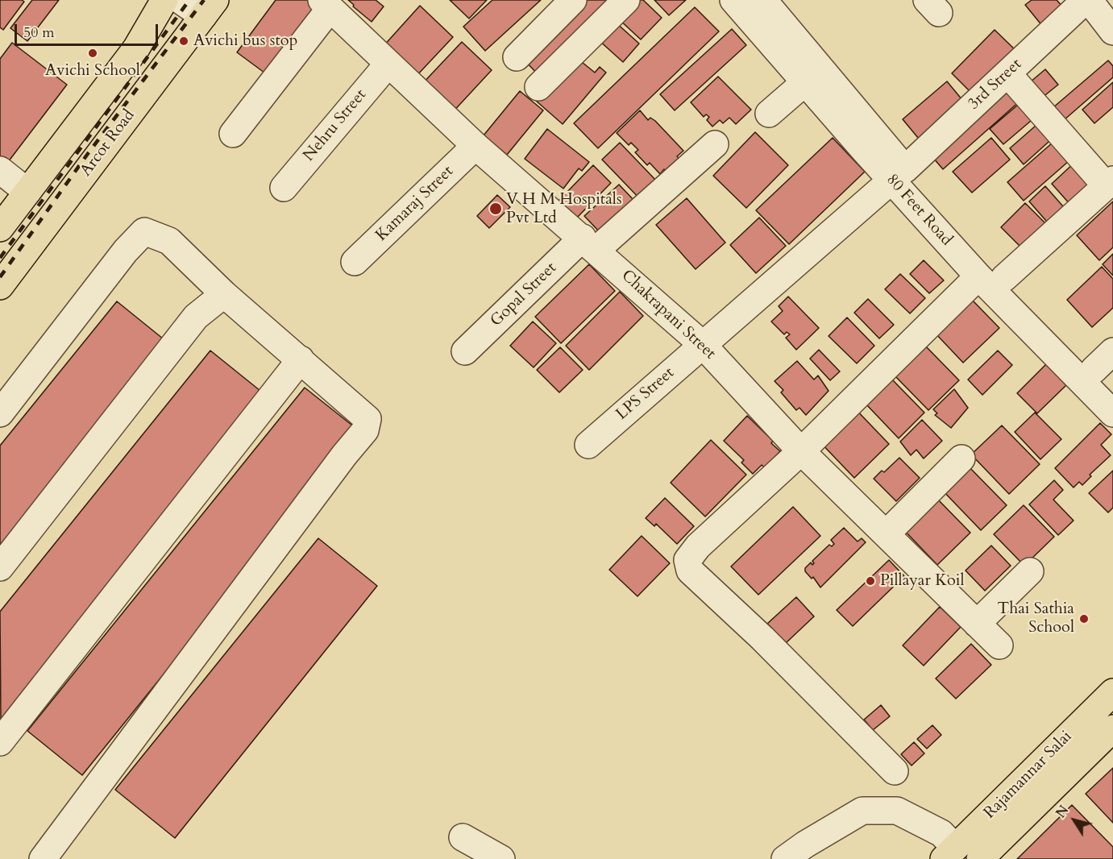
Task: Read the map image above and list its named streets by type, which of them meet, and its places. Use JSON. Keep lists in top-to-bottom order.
{
  "streets": {
    "main road": ["Arcot Road", "Rajamannar Salai"],
    "street": [
      "3rd Street",
      "Nehru Street",
      "Kamaraj Street",
      "80 Feet Road",
      "Gopal Street",
      "Chakrapani Street",
      "LPS Street"
    ]
  },
  "crossings": [
    ["3rd Street", "80 Feet Road"],
    ["3rd Street", "Chakrapani Street"],
    ["3rd Street", "LPS Street"],
    ["Nehru Street", "Chakrapani Street"],
    ["Kamaraj Street", "Chakrapani Street"],
    ["Gopal Street", "Chakrapani Street"],
    ["Chakrapani Street", "LPS Street"]
  ],
  "places": [
    "Avichi bus stop",
    "Avichi School",
    "V H M Hospitals Pvt Ltd",
    "Pillayar Koil",
    "Thai Sathia School"
  ],
  "scale_bar": "50 m",
  "north": "top left"
}
